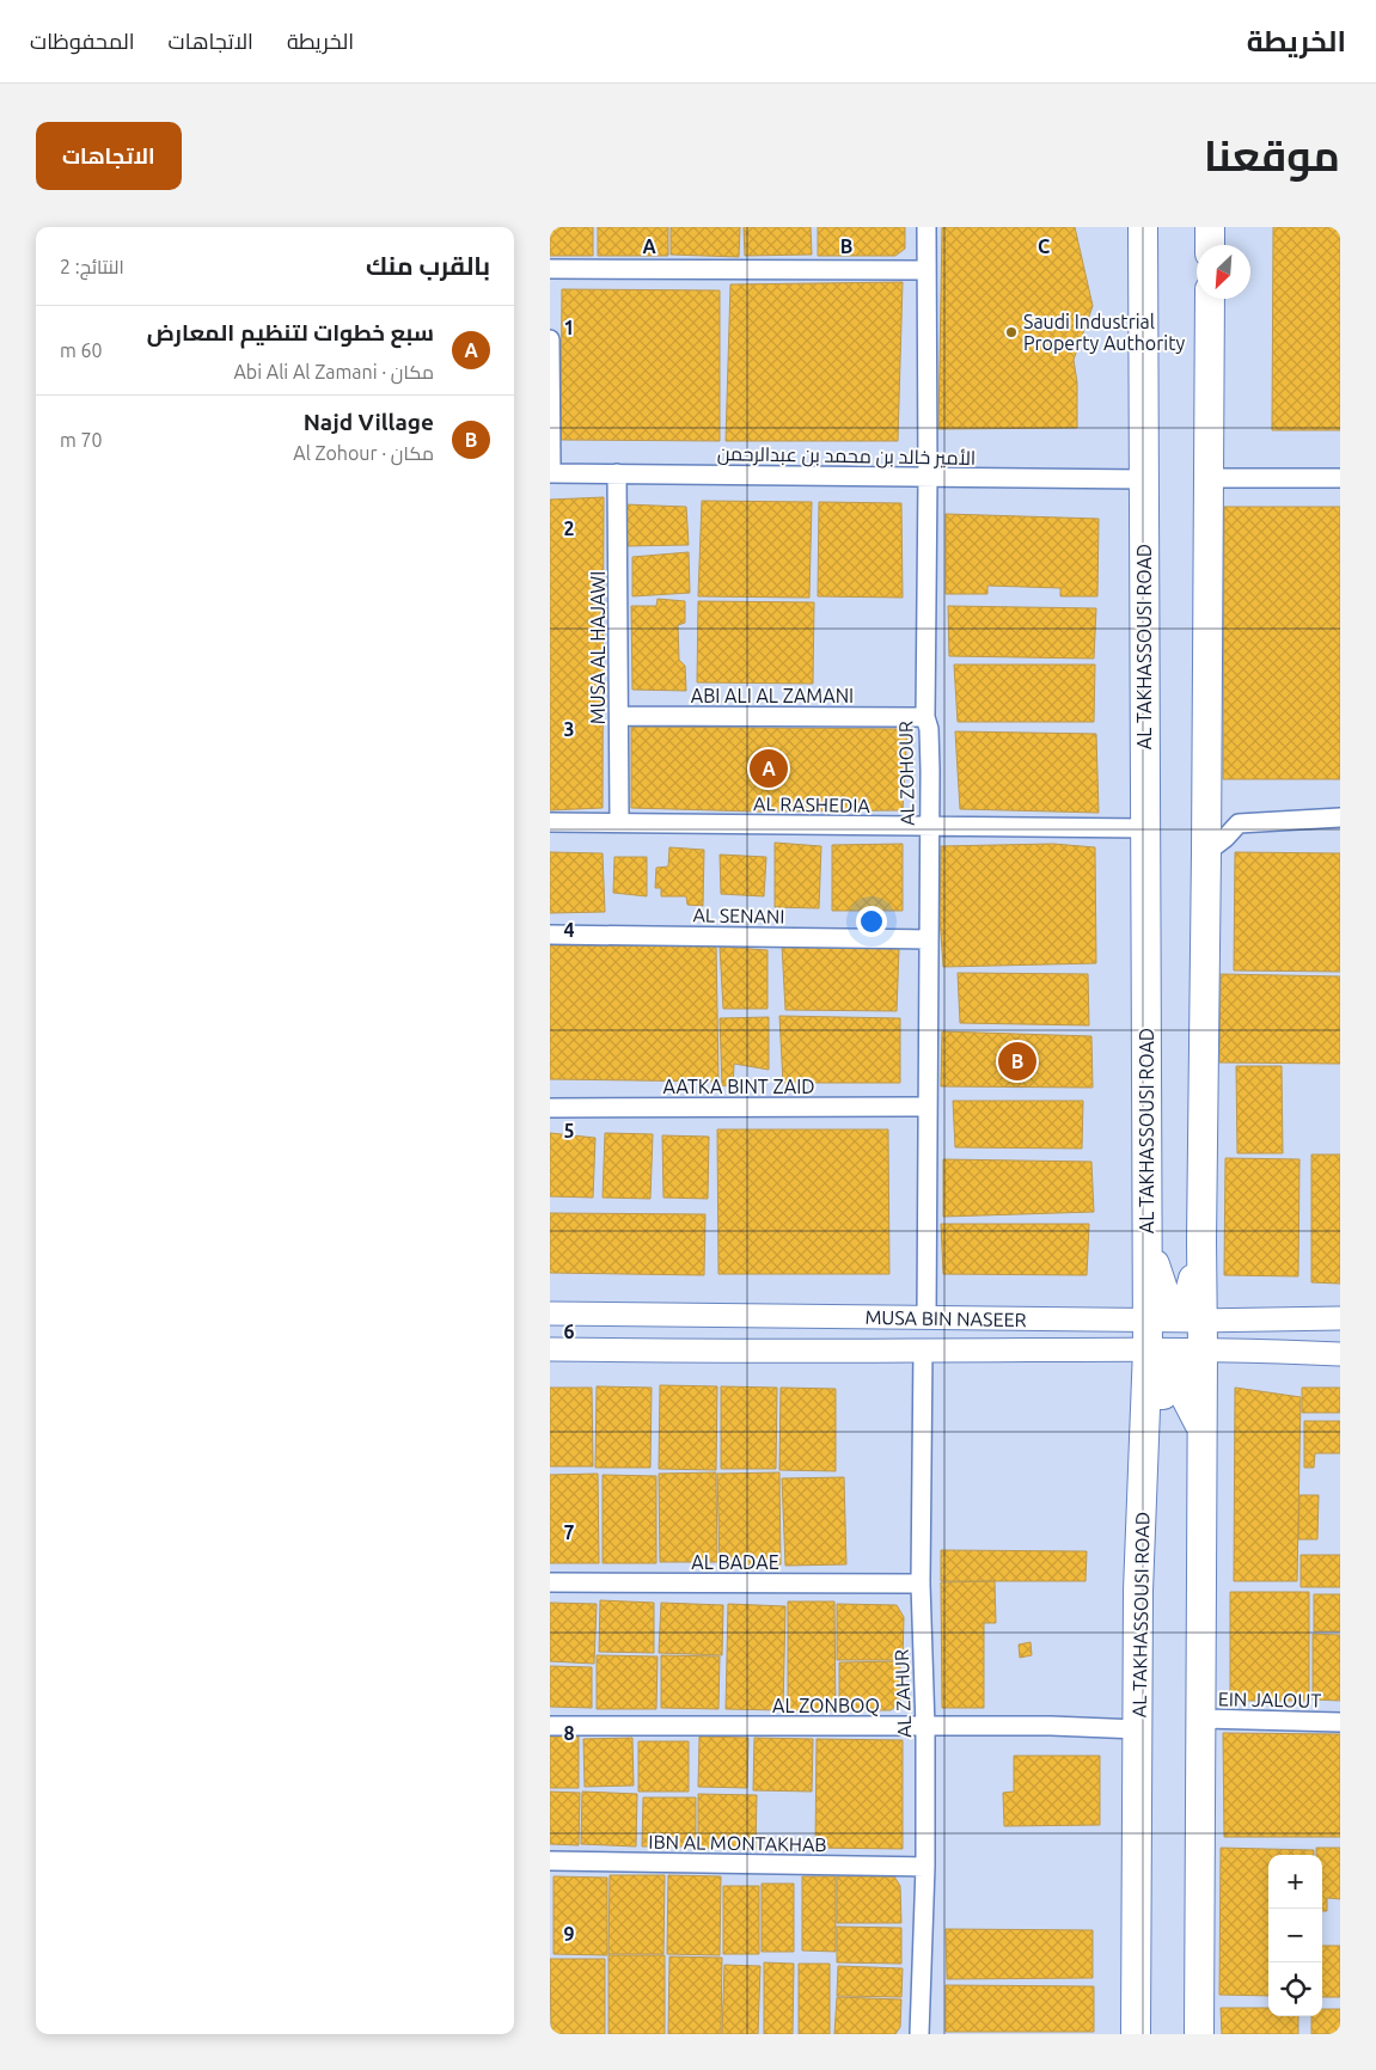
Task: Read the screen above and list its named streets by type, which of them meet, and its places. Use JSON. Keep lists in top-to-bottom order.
{
  "streets": {
    "main road": ["AL TAKHASSOUSI ROAD"],
    "street": [
      "الأمير خالد بن محمد بن عبدالرحمن",
      "MUSA AL HAJAWI",
      "ABI ALI AL ZAMANI",
      "AL ZOHOUR",
      "AL RASHEDIA",
      "AL SENANI",
      "AATKA BINT ZAID",
      "MUSA BIN NASEER",
      "AL BADAE",
      "AL ZAHUR",
      "EIN JALOUT",
      "AL ZONBOQ",
      "IBN AL MONTAKHAB"
    ]
  },
  "crossings": [
    ["الأمير خالد بن محمد بن عبدالرحمن", "AL TAKHASSOUSI ROAD"],
    ["الأمير خالد بن محمد بن عبدالرحمن", "MUSA AL HAJAWI"],
    ["الأمير خالد بن محمد بن عبدالرحمن", "AL ZOHOUR"],
    ["AL TAKHASSOUSI ROAD", "AL RASHEDIA"],
    ["AL TAKHASSOUSI ROAD", "MUSA BIN NASEER"],
    ["AL TAKHASSOUSI ROAD", "AL ZONBOQ"],
    ["MUSA AL HAJAWI", "ABI ALI AL ZAMANI"],
    ["MUSA AL HAJAWI", "AL RASHEDIA"],
    ["ABI ALI AL ZAMANI", "AL ZOHOUR"],
    ["AL ZOHOUR", "AL RASHEDIA"],
    ["AL ZOHOUR", "AL SENANI"],
    ["AL ZOHOUR", "AATKA BINT ZAID"],
    ["AL ZOHOUR", "MUSA BIN NASEER"],
    ["AL BADAE", "AL ZAHUR"],
    ["AL ZAHUR", "AL ZONBOQ"],
    ["AL ZAHUR", "IBN AL MONTAKHAB"]
  ],
  "places": ["Saudi Industrial Property Authority"],
  "north": "bottom left",
  "page": {
    "header": "الخريطة",
    "nav": ["الخريطة", "الاتجاهات", "المحفوظات"],
    "title": "موقعنا",
    "buttons": "الاتجاهات",
    "heading": ["بالقرب منك", "النتائج: 2"],
    "list": [
      {
        "mark": "A",
        "name": "سبع خطوات لتنظيم المعارض",
        "note": "مكان · Abi Ali Al Zamani",
        "value": "60 m"
      },
      {
        "mark": "B",
        "name": "Najd Village",
        "note": "مكان · Al Zohour",
        "value": "70 m"
      }
    ],
    "pins": ["A", "B"],
    "map_buttons": ["+", "−"]
  },
  "grid": {
    "columns": ["A", "B", "C"],
    "rows": [
      "1",
      "2",
      "3",
      "4",
      "5",
      "6",
      "7",
      "8",
      "9"
    ]
  }
}
